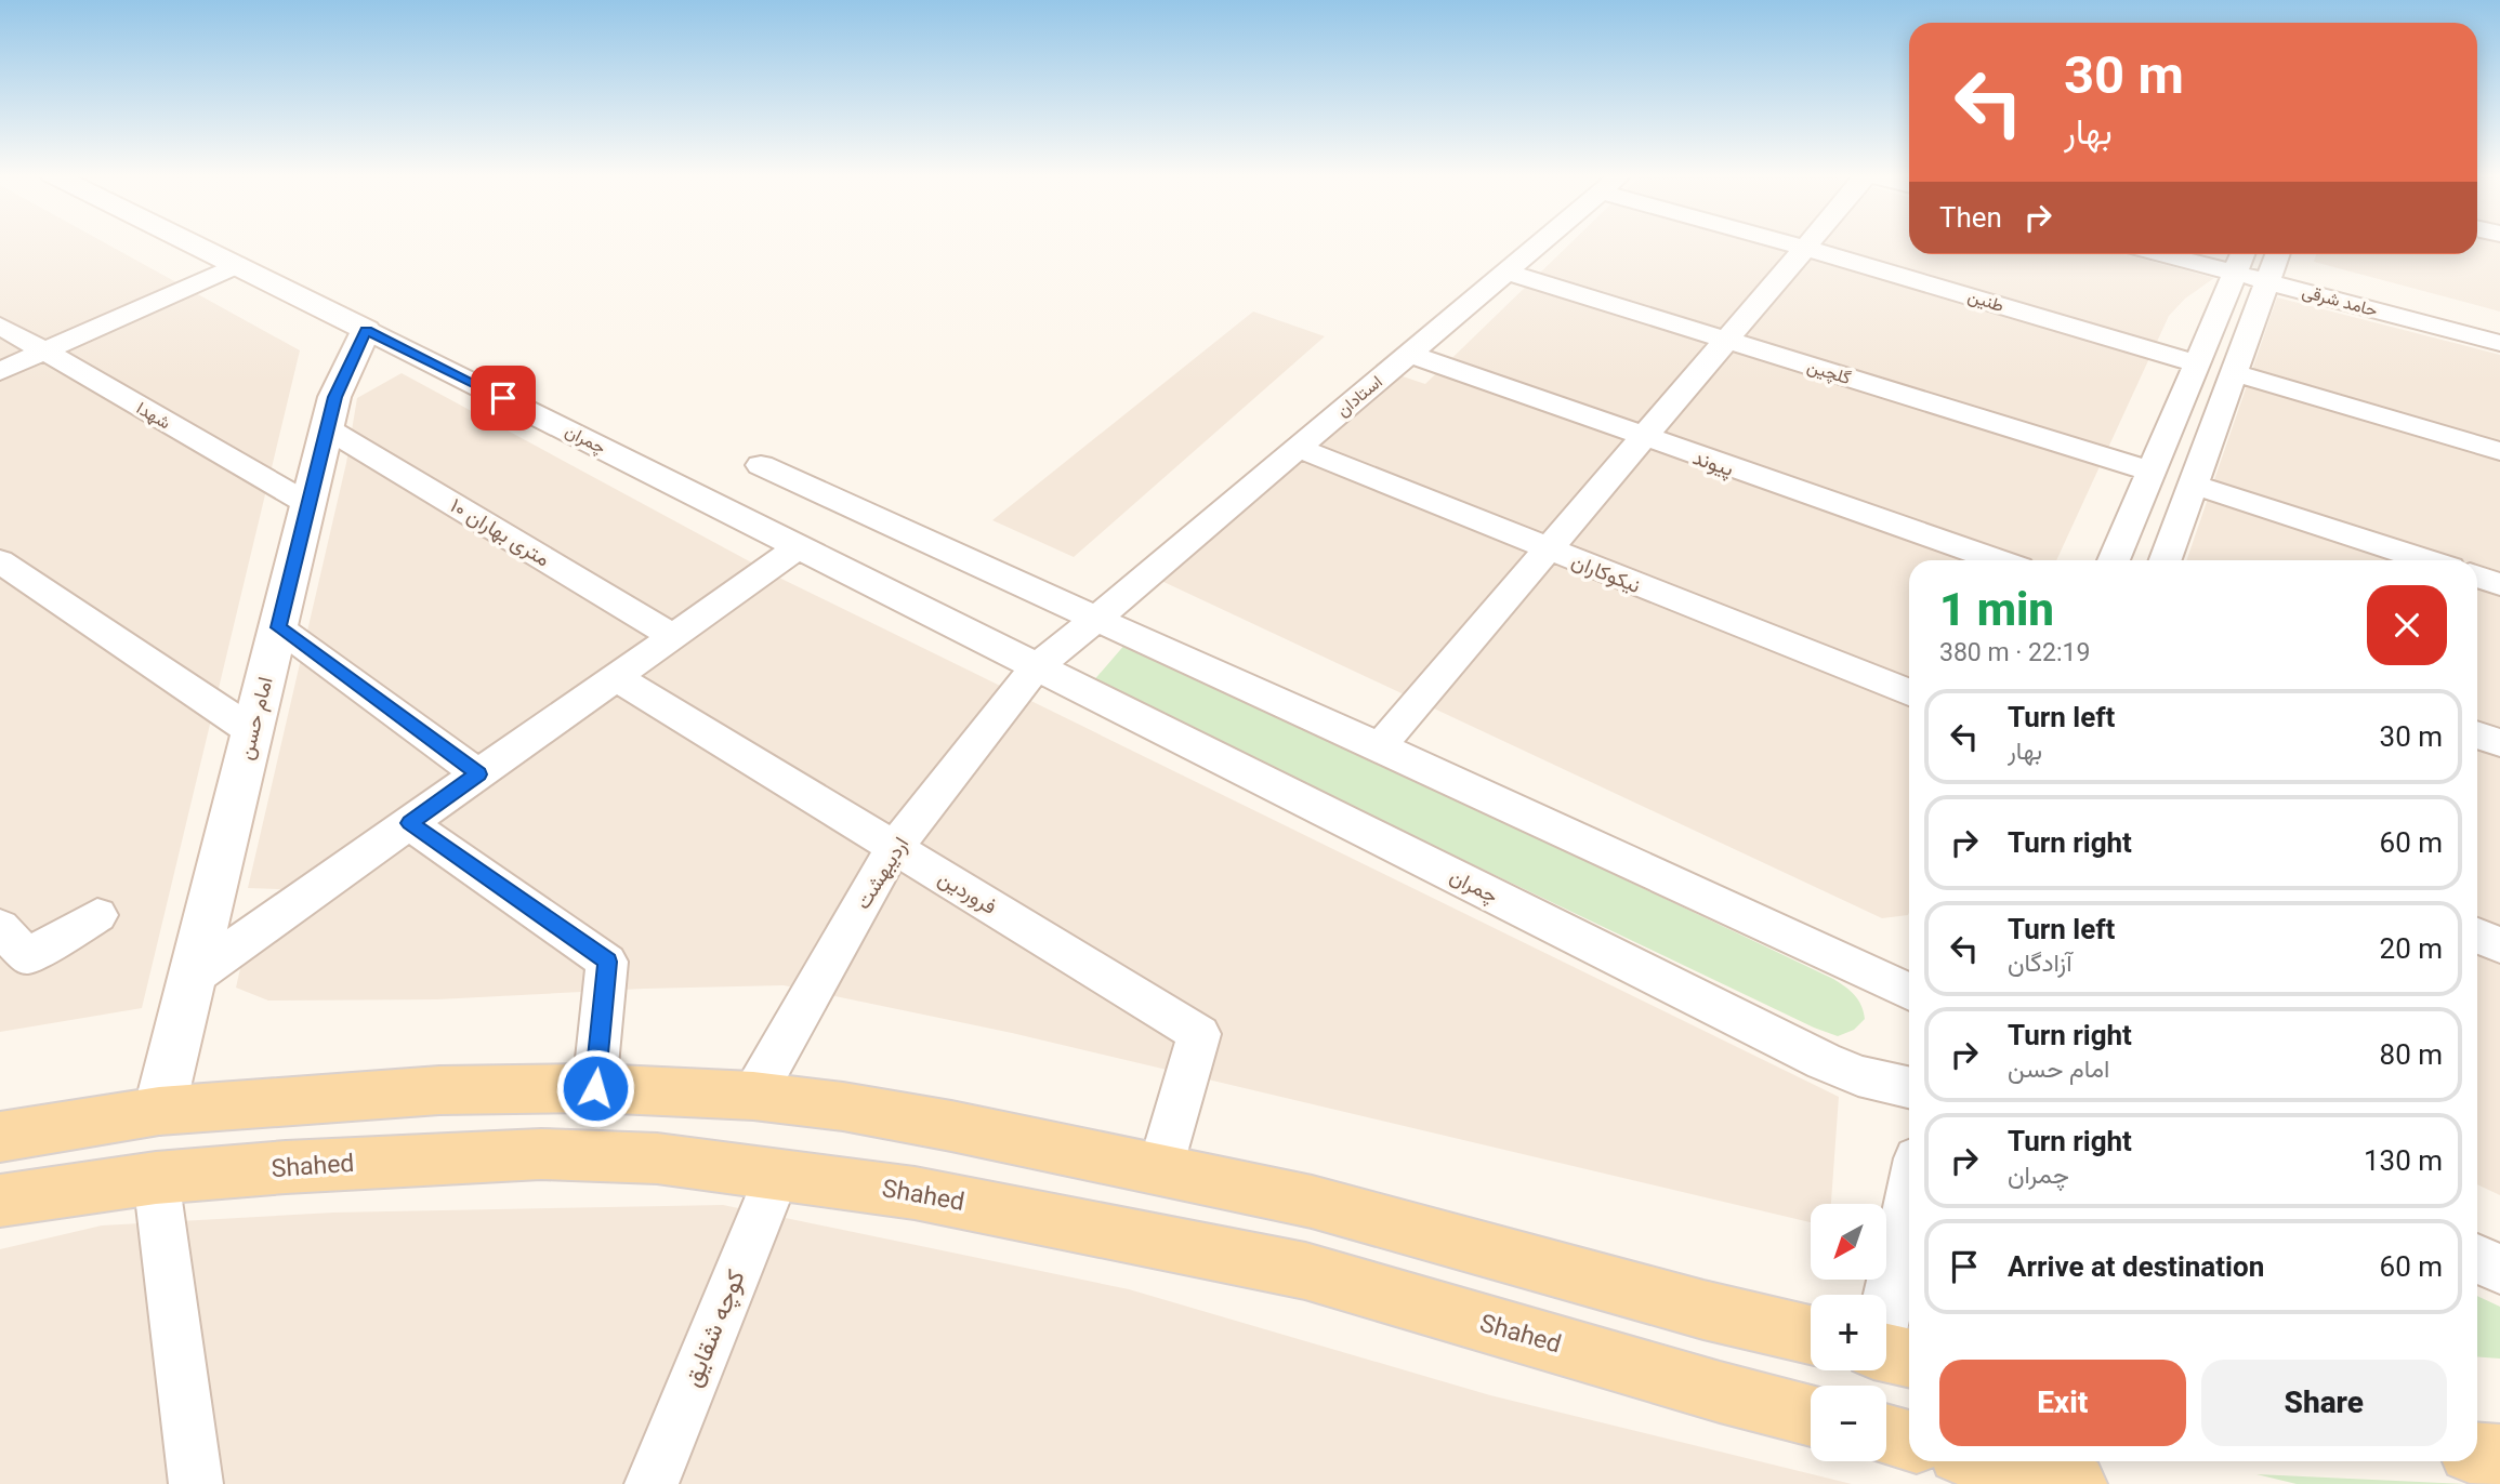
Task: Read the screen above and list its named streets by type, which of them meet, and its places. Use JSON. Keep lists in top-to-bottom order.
{
  "streets": {
    "main road": ["Shahed"],
    "street": [
      "طنین",
      "حامد شرقی",
      "گلچین",
      "استادان",
      "شهدا",
      "چمران",
      "پیوند",
      "۱۰ متری بهاران",
      "نیکوکاران",
      "امام حسن",
      "اردیبهشت",
      "فروردین",
      "کوچه شقایق"
    ]
  },
  "crossings": [
    ["گلچین", "استادان"],
    ["استادان", "پیوند"],
    ["استادان", "نیکوکاران"],
    ["شهدا", "امام حسن"],
    ["چمران", "امام حسن"],
    ["چمران", "اردیبهشت"],
    ["۱۰ متری بهاران", "امام حسن"],
    ["اردیبهشت", "فروردین"],
    ["Shahed", "کوچه شقایق"]
  ],
  "north": "bottom left",
  "page": {
    "turn": ["30 m", "بهار"],
    "then": "Then",
    "heading": ["1 min", "380 m · 22:19"],
    "list": [
      {
        "name": "Turn left",
        "note": "بهار",
        "value": "30 m"
      },
      {
        "name": "Turn right",
        "value": "60 m"
      },
      {
        "name": "Turn left",
        "note": "آزادگان",
        "value": "20 m"
      },
      {
        "name": "Turn right",
        "note": "امام حسن",
        "value": "80 m"
      },
      {
        "name": "Turn right",
        "note": "چمران",
        "value": "130 m"
      },
      {
        "name": "Arrive at destination",
        "value": "60 m"
      }
    ],
    "map_buttons": ["+", "−"],
    "buttons": ["Exit", "Share"]
  }
}
